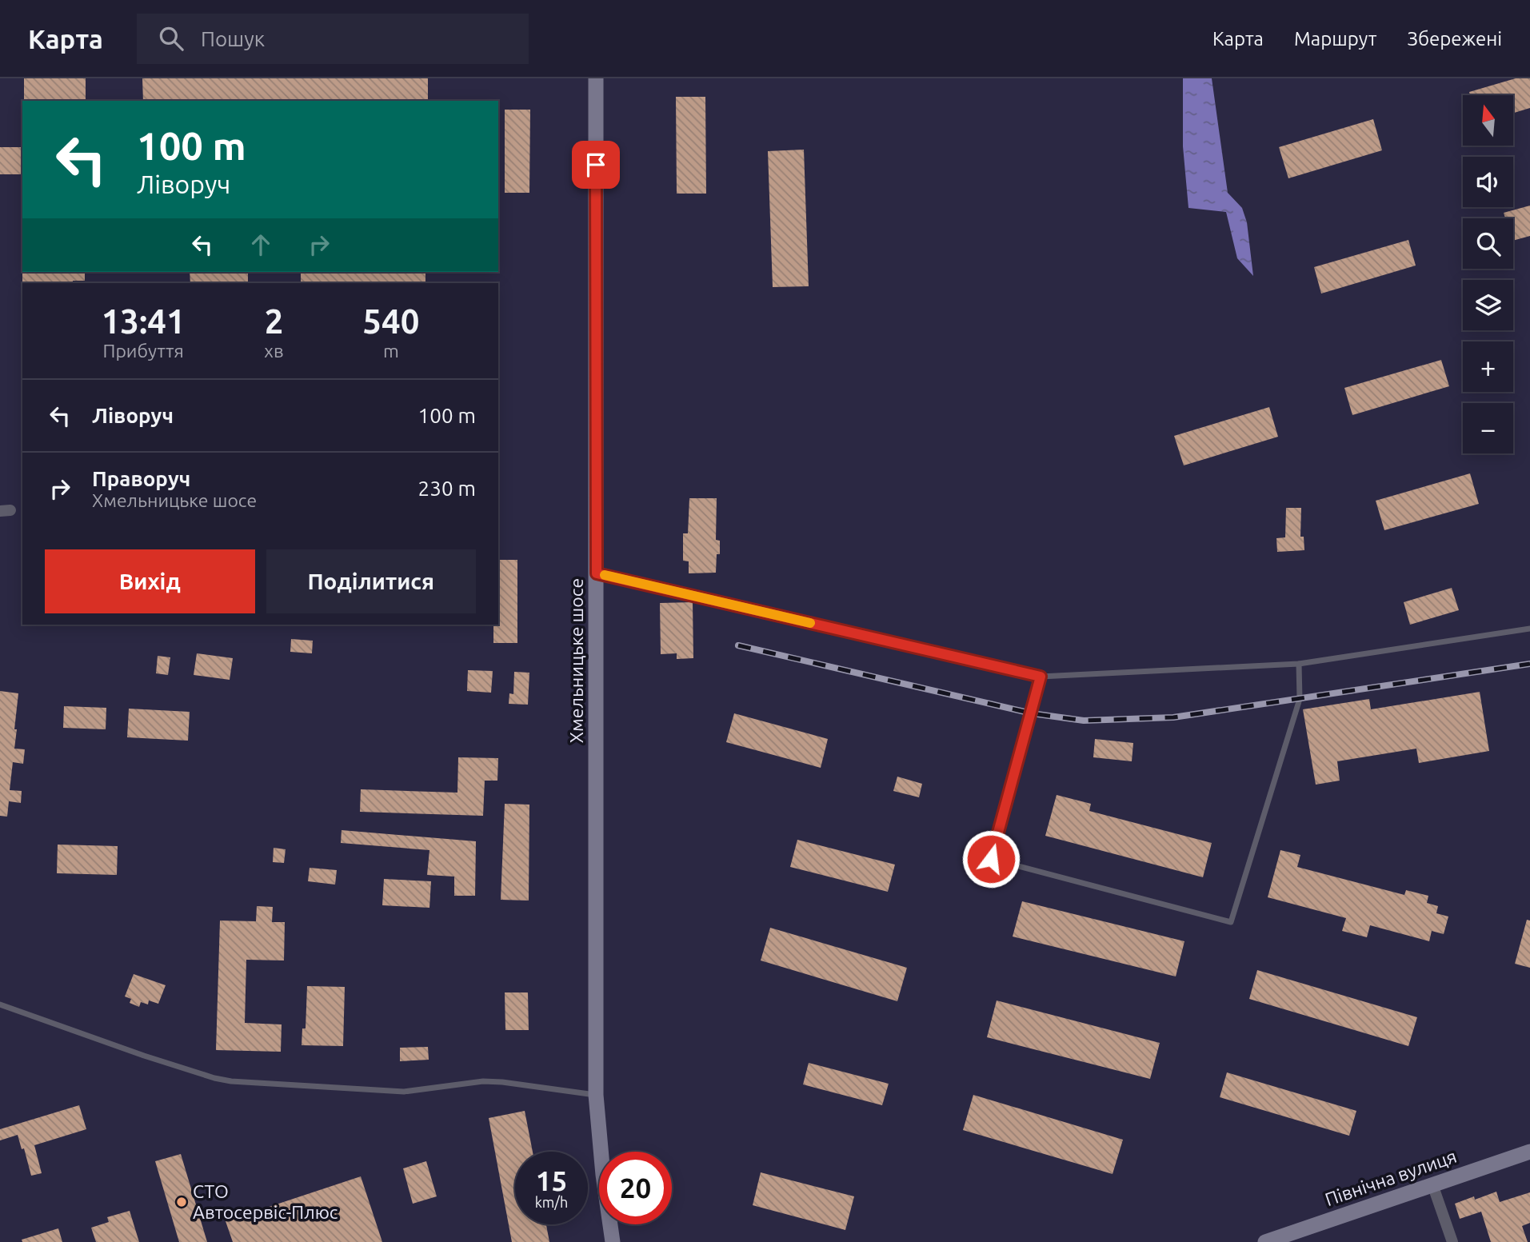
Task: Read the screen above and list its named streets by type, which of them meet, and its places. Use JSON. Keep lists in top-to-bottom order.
{
  "streets": {
    "street": ["Хмельницьке шосе", "Північна вулиця"]
  },
  "places": ["СТО Автосервіс-Плюс"],
  "north": "top",
  "page": {
    "header": "Карта",
    "search": "Пошук",
    "nav": ["Карта", "Маршрут", "Збережені"],
    "map_buttons": ["+", "−"],
    "turn": ["100 m", "Ліворуч"],
    "eta": [
      "13:41",
      "Прибуття",
      "2",
      "хв",
      "540",
      "m"
    ],
    "list": [
      {
        "name": "Ліворуч",
        "value": "100 m"
      },
      {
        "name": "Праворуч",
        "note": "Хмельницьке шосе",
        "value": "230 m"
      }
    ],
    "buttons": ["Вихід", "Поділитися"],
    "speed": "15 km/h",
    "limit": "20"
  }
}
